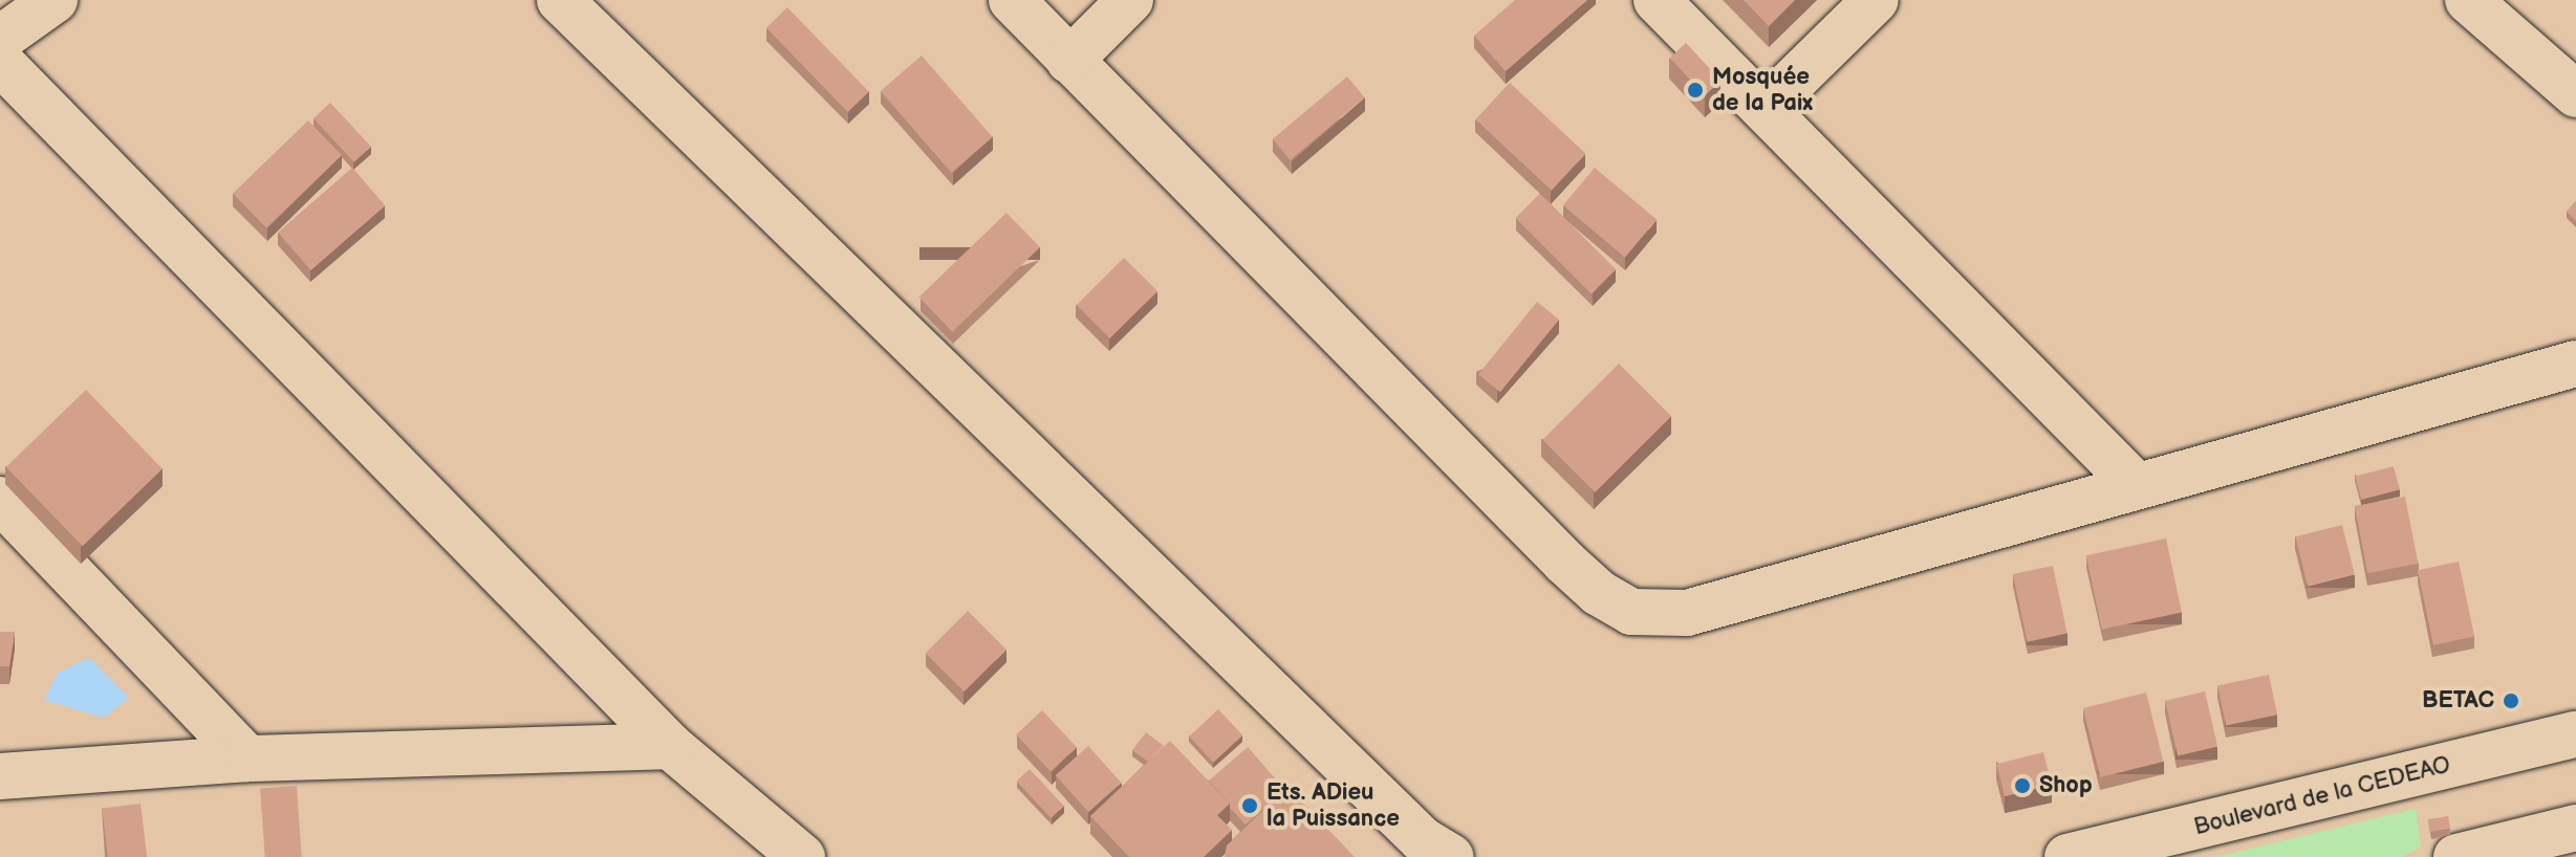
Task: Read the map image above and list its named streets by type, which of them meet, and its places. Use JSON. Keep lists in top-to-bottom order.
{
  "streets": {
    "street": ["Boulevard de la CEDEAO"]
  },
  "places": [
    "Mosquée de la Paix",
    "BETAC",
    "Shop",
    "Ets. ADieu la Puissance"
  ]
}
